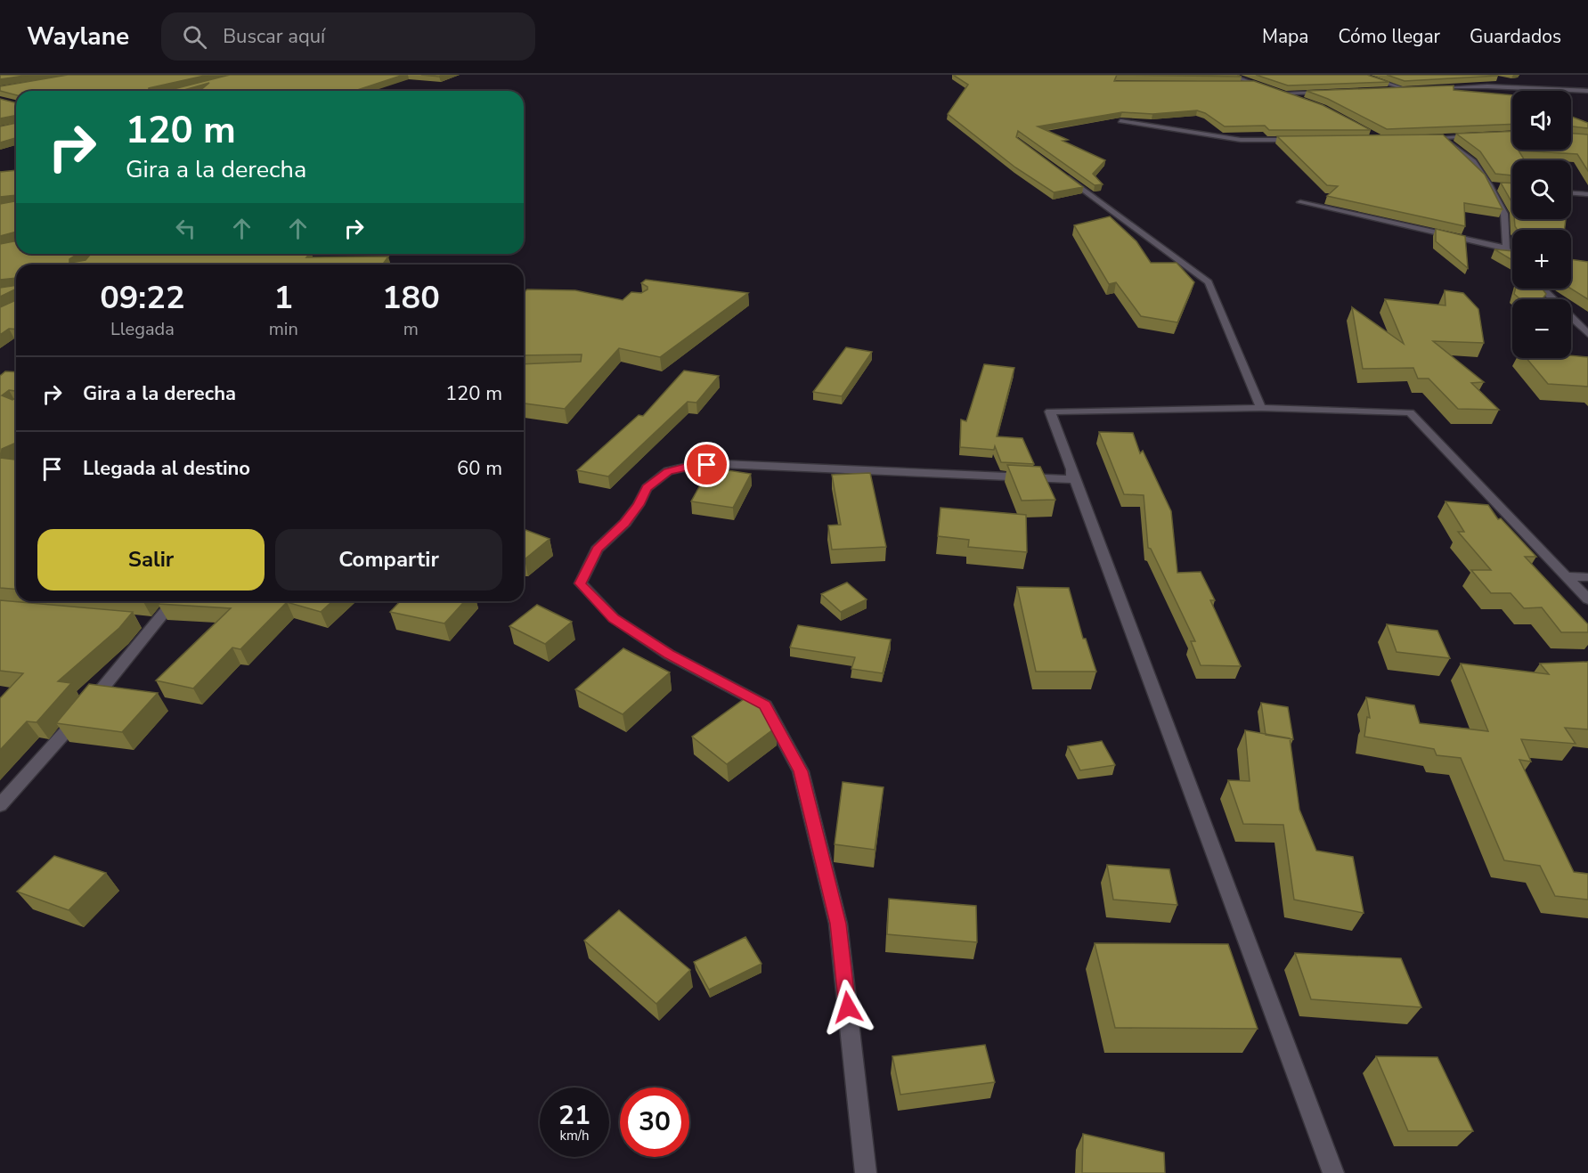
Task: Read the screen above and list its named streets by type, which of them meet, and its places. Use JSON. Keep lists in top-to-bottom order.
{
  "page": {
    "header": "Waylane",
    "search": "Buscar aquí",
    "nav": ["Mapa", "Cómo llegar", "Guardados"],
    "map_buttons": ["+", "−"],
    "turn": ["120 m", "Gira a la derecha"],
    "eta": [
      "09:22",
      "Llegada",
      "1",
      "min",
      "180",
      "m"
    ],
    "list": [
      {
        "name": "Gira a la derecha",
        "value": "120 m"
      },
      {
        "name": "Llegada al destino",
        "value": "60 m"
      }
    ],
    "buttons": ["Salir", "Compartir"],
    "speed": "21 km/h",
    "limit": "30"
  }
}
